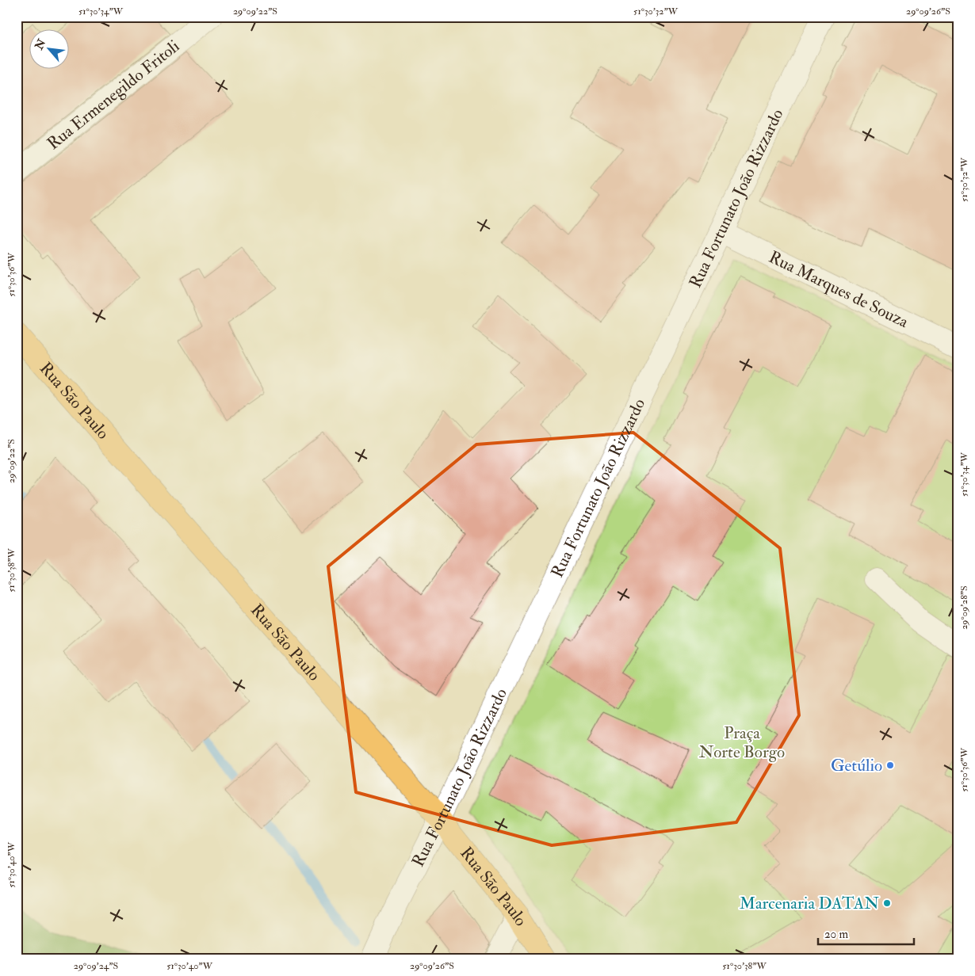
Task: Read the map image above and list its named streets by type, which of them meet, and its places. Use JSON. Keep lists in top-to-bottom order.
{
  "streets": {
    "main road": ["Rua São Paulo"],
    "street": ["Rua Ermenegildo Fritoli", "Rua Fortunato João Rizzardo", "Rua Marques de Souza"]
  },
  "crossings": [
    ["Rua Fortunato João Rizzardo", "Rua Marques de Souza"],
    ["Rua Fortunato João Rizzardo", "Rua São Paulo"]
  ],
  "parks": ["Praça Norte Borgo"],
  "places": ["Getúlio", "Marcenaria DATAN"],
  "scale_bar": "20 m",
  "north": "top left",
  "coordinates": [
    "51°30'34\"W",
    "29°09'22\"S",
    "51°30'32\"W",
    "29°09'26\"S",
    "51°30'36\"W",
    "51°30'38\"W",
    "29°09'28\"S",
    "51°30'40\"W",
    "29°09'24\"S"
  ]
}
